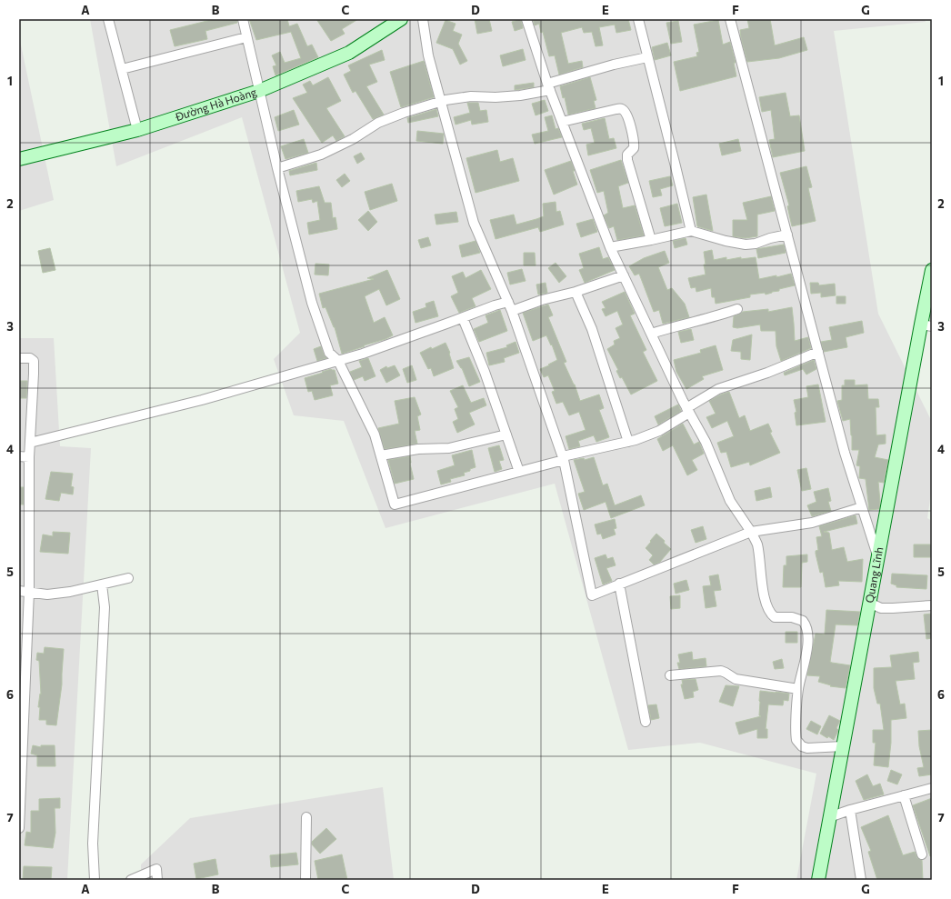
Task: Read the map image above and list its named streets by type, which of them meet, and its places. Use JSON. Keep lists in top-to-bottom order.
{
  "streets": {
    "street": ["Đường Hà Hoàng", "Quang Lĩnh"]
  },
  "grid": {
    "columns": [
      "A",
      "B",
      "C",
      "D",
      "E",
      "F",
      "G"
    ],
    "rows": [
      "1",
      "2",
      "3",
      "4",
      "5",
      "6",
      "7"
    ]
  }
}
